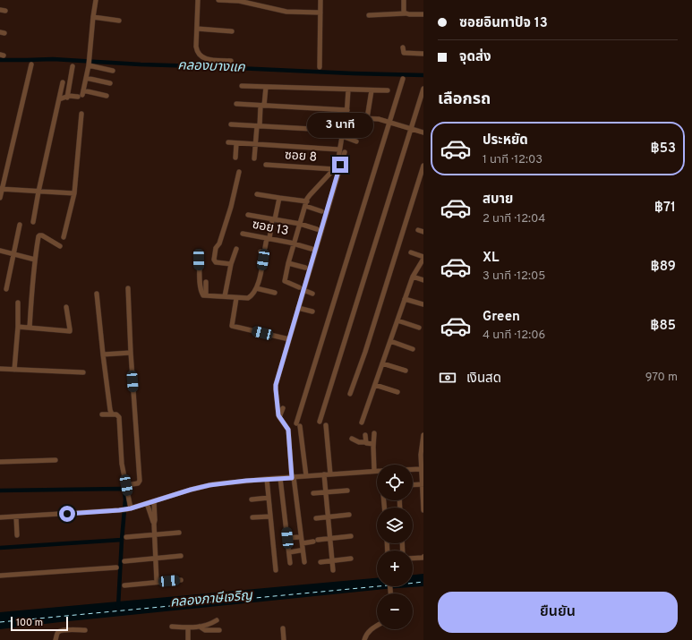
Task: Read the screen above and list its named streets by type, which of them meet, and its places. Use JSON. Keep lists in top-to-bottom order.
{
  "streets": {
    "street": ["ซอย 8", "ซอย 13"]
  },
  "water": ["คลองบางแค", "คลองภาษีเจริญ"],
  "scale_bar": "100 m",
  "page": {
    "banner": ["ซอยอินทาปัจ 13", "จุดส่ง"],
    "heading": "เลือกรถ",
    "bubble": "3 นาที",
    "list": [
      {
        "name": "ประหยัด",
        "note": "1 นาที · 12:03",
        "value": "฿53"
      },
      {
        "name": "สบาย",
        "note": "2 นาที · 12:04",
        "value": "฿71"
      },
      {
        "name": "XL",
        "note": "3 นาที · 12:05",
        "value": "฿89"
      },
      {
        "name": "Green",
        "note": "4 นาที · 12:06",
        "value": "฿85"
      }
    ],
    "pay": ["เงินสด", "970 m"],
    "map_buttons": ["+", "−"],
    "buttons": "ยืนยัน",
    "scale": "100 m"
  }
}
